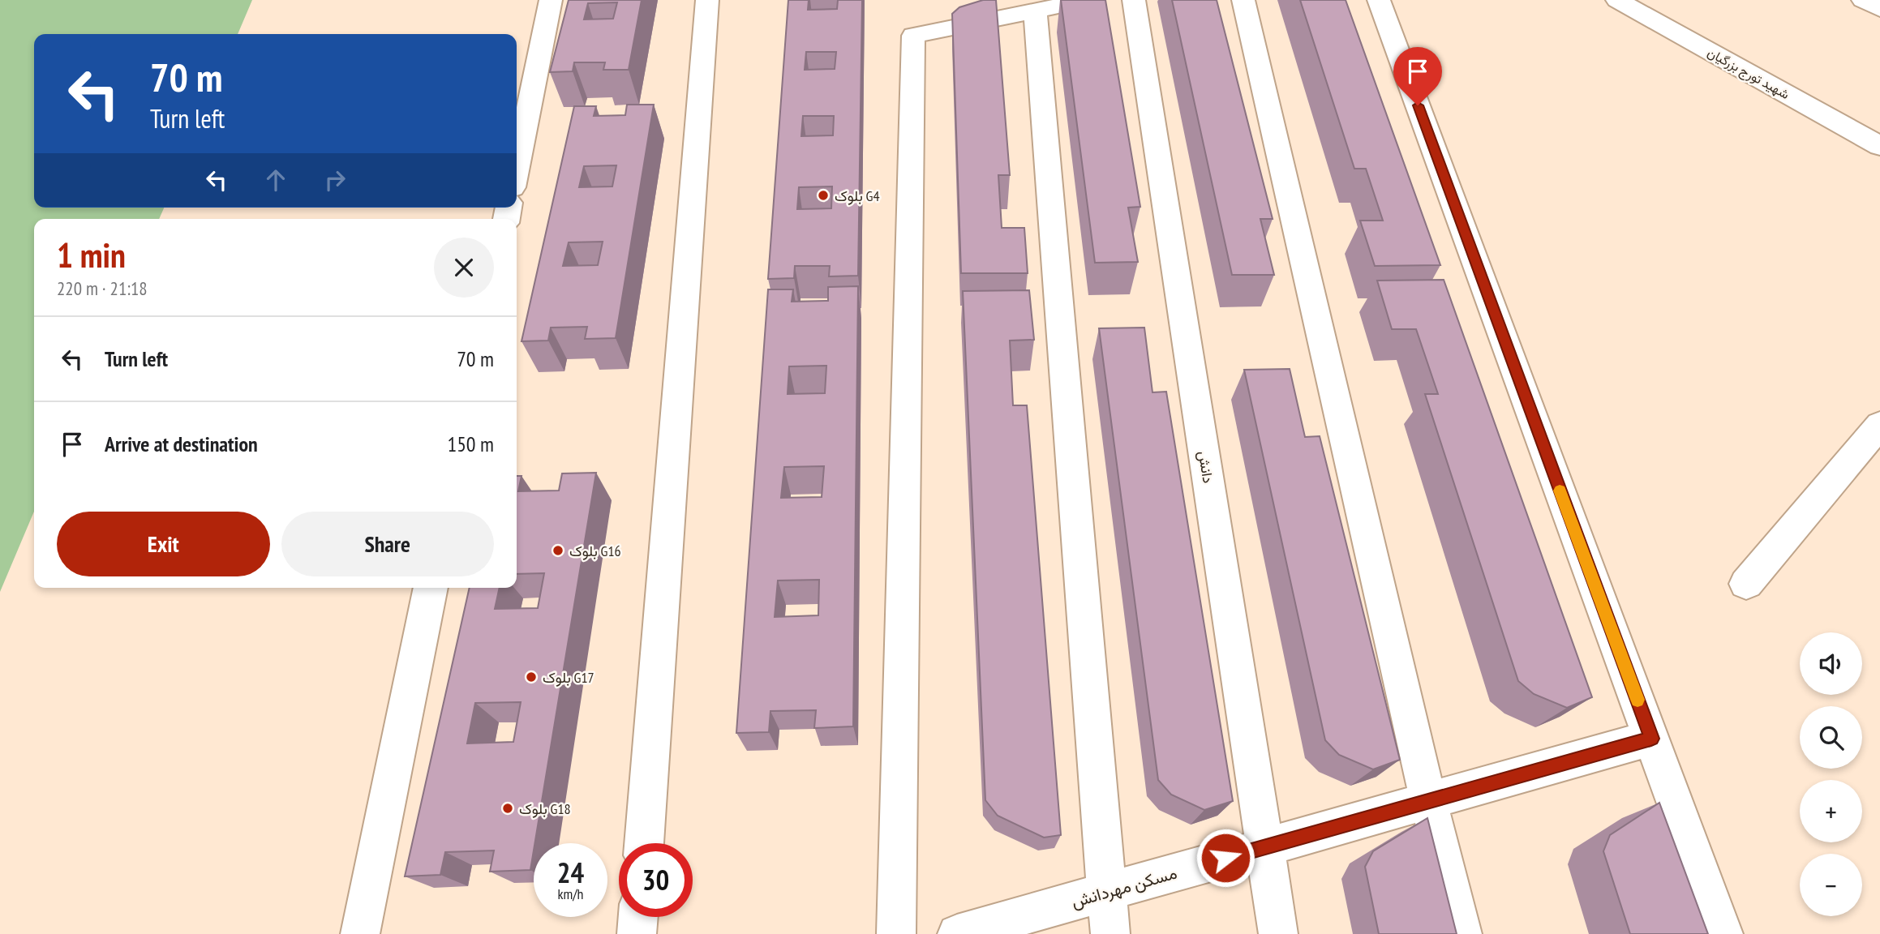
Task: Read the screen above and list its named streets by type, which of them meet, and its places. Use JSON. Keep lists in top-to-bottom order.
{
  "streets": {
    "street": ["شهید تورج بزرگیان", "دانش", "مسکن مهردانش"]
  },
  "crossings": [
    ["دانش", "مسکن مهردانش"]
  ],
  "places": [
    "بلوک G4",
    "بلوک G16",
    "بلوک G17",
    "بلوک G18"
  ],
  "page": {
    "turn": ["70 m", "Turn left"],
    "heading": ["1 min", "220 m · 21:18"],
    "list": [
      {
        "name": "Turn left",
        "value": "70 m"
      },
      {
        "name": "Arrive at destination",
        "value": "150 m"
      }
    ],
    "buttons": ["Exit", "Share"],
    "map_buttons": ["+", "−"],
    "speed": "24 km/h",
    "limit": "30"
  }
}
